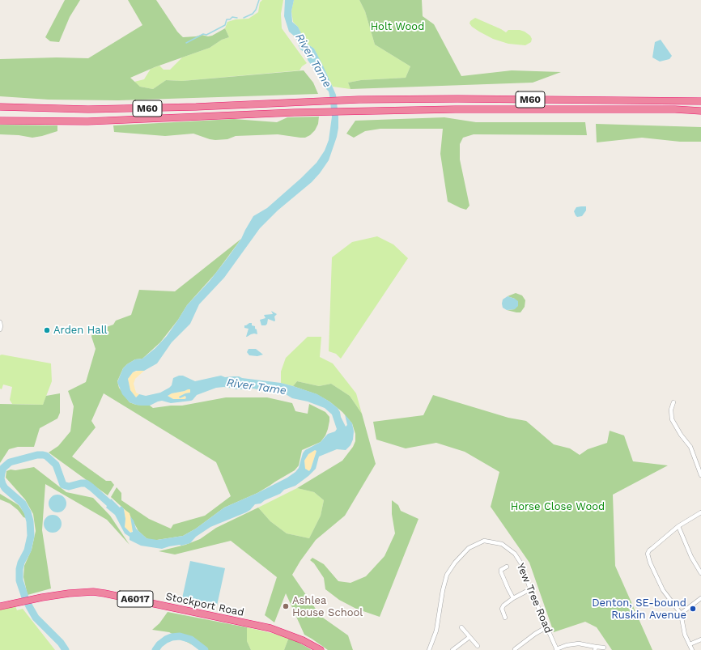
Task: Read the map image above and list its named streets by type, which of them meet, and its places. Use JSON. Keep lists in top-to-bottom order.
{
  "streets": {
    "highway": ["M60", "A6017", "Stockport Road"],
    "street": ["Yew Tree Road"]
  },
  "water": ["River Tame"],
  "parks": ["Holt Wood", "Horse Close Wood"],
  "places": ["Arden Hall", "Ashlea House School", "Denton, SE-bound Ruskin Avenue"]
}
